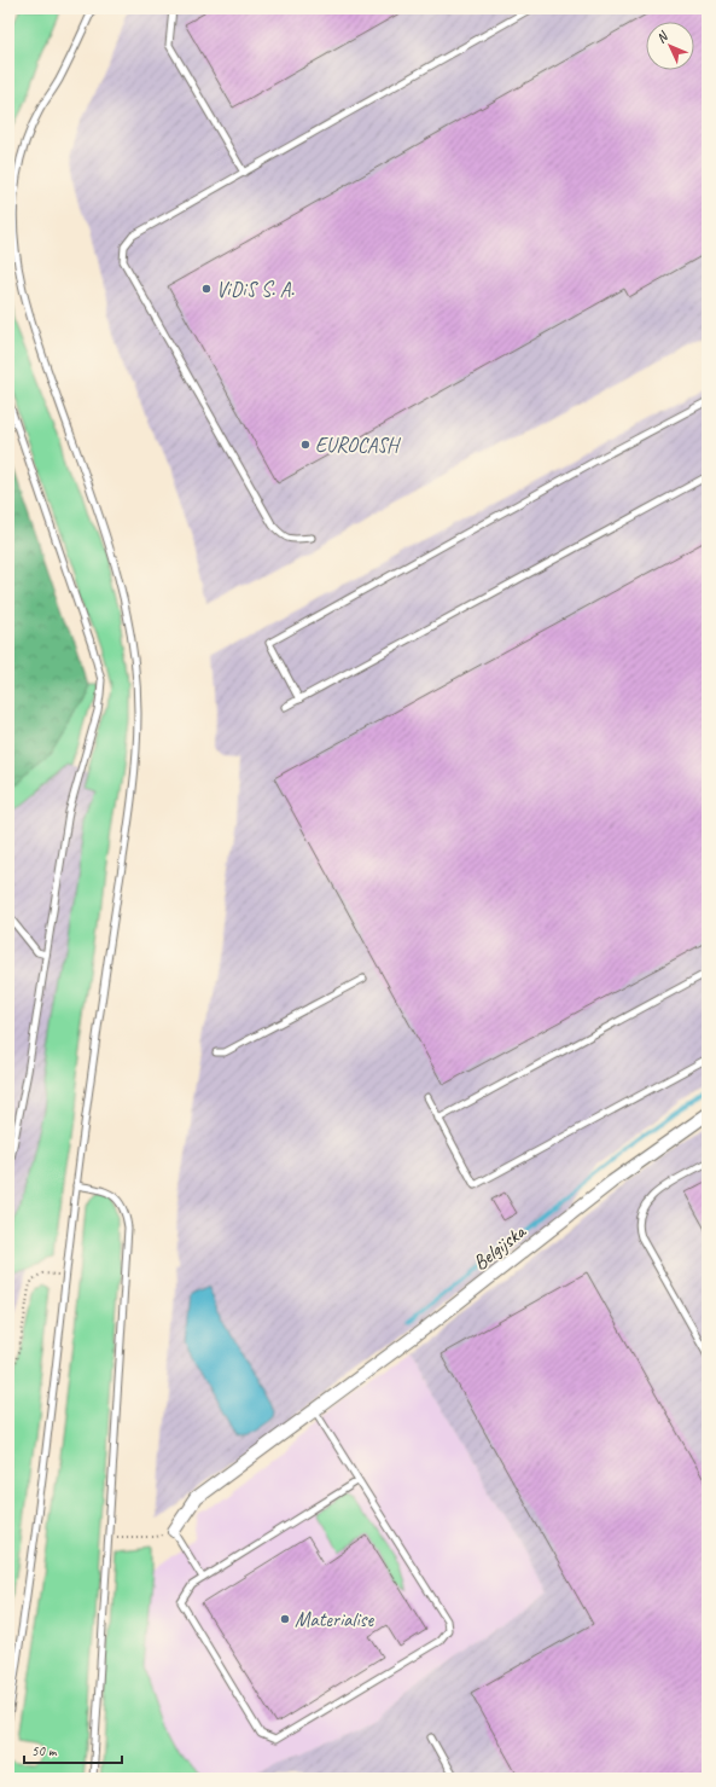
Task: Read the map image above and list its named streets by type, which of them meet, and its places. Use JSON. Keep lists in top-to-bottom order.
{
  "streets": {
    "street": ["Belgijska"]
  },
  "places": ["ViDiS S. A.", "EUROCASH", "Materialise"],
  "scale_bar": "50 m",
  "north": "top left"
}
